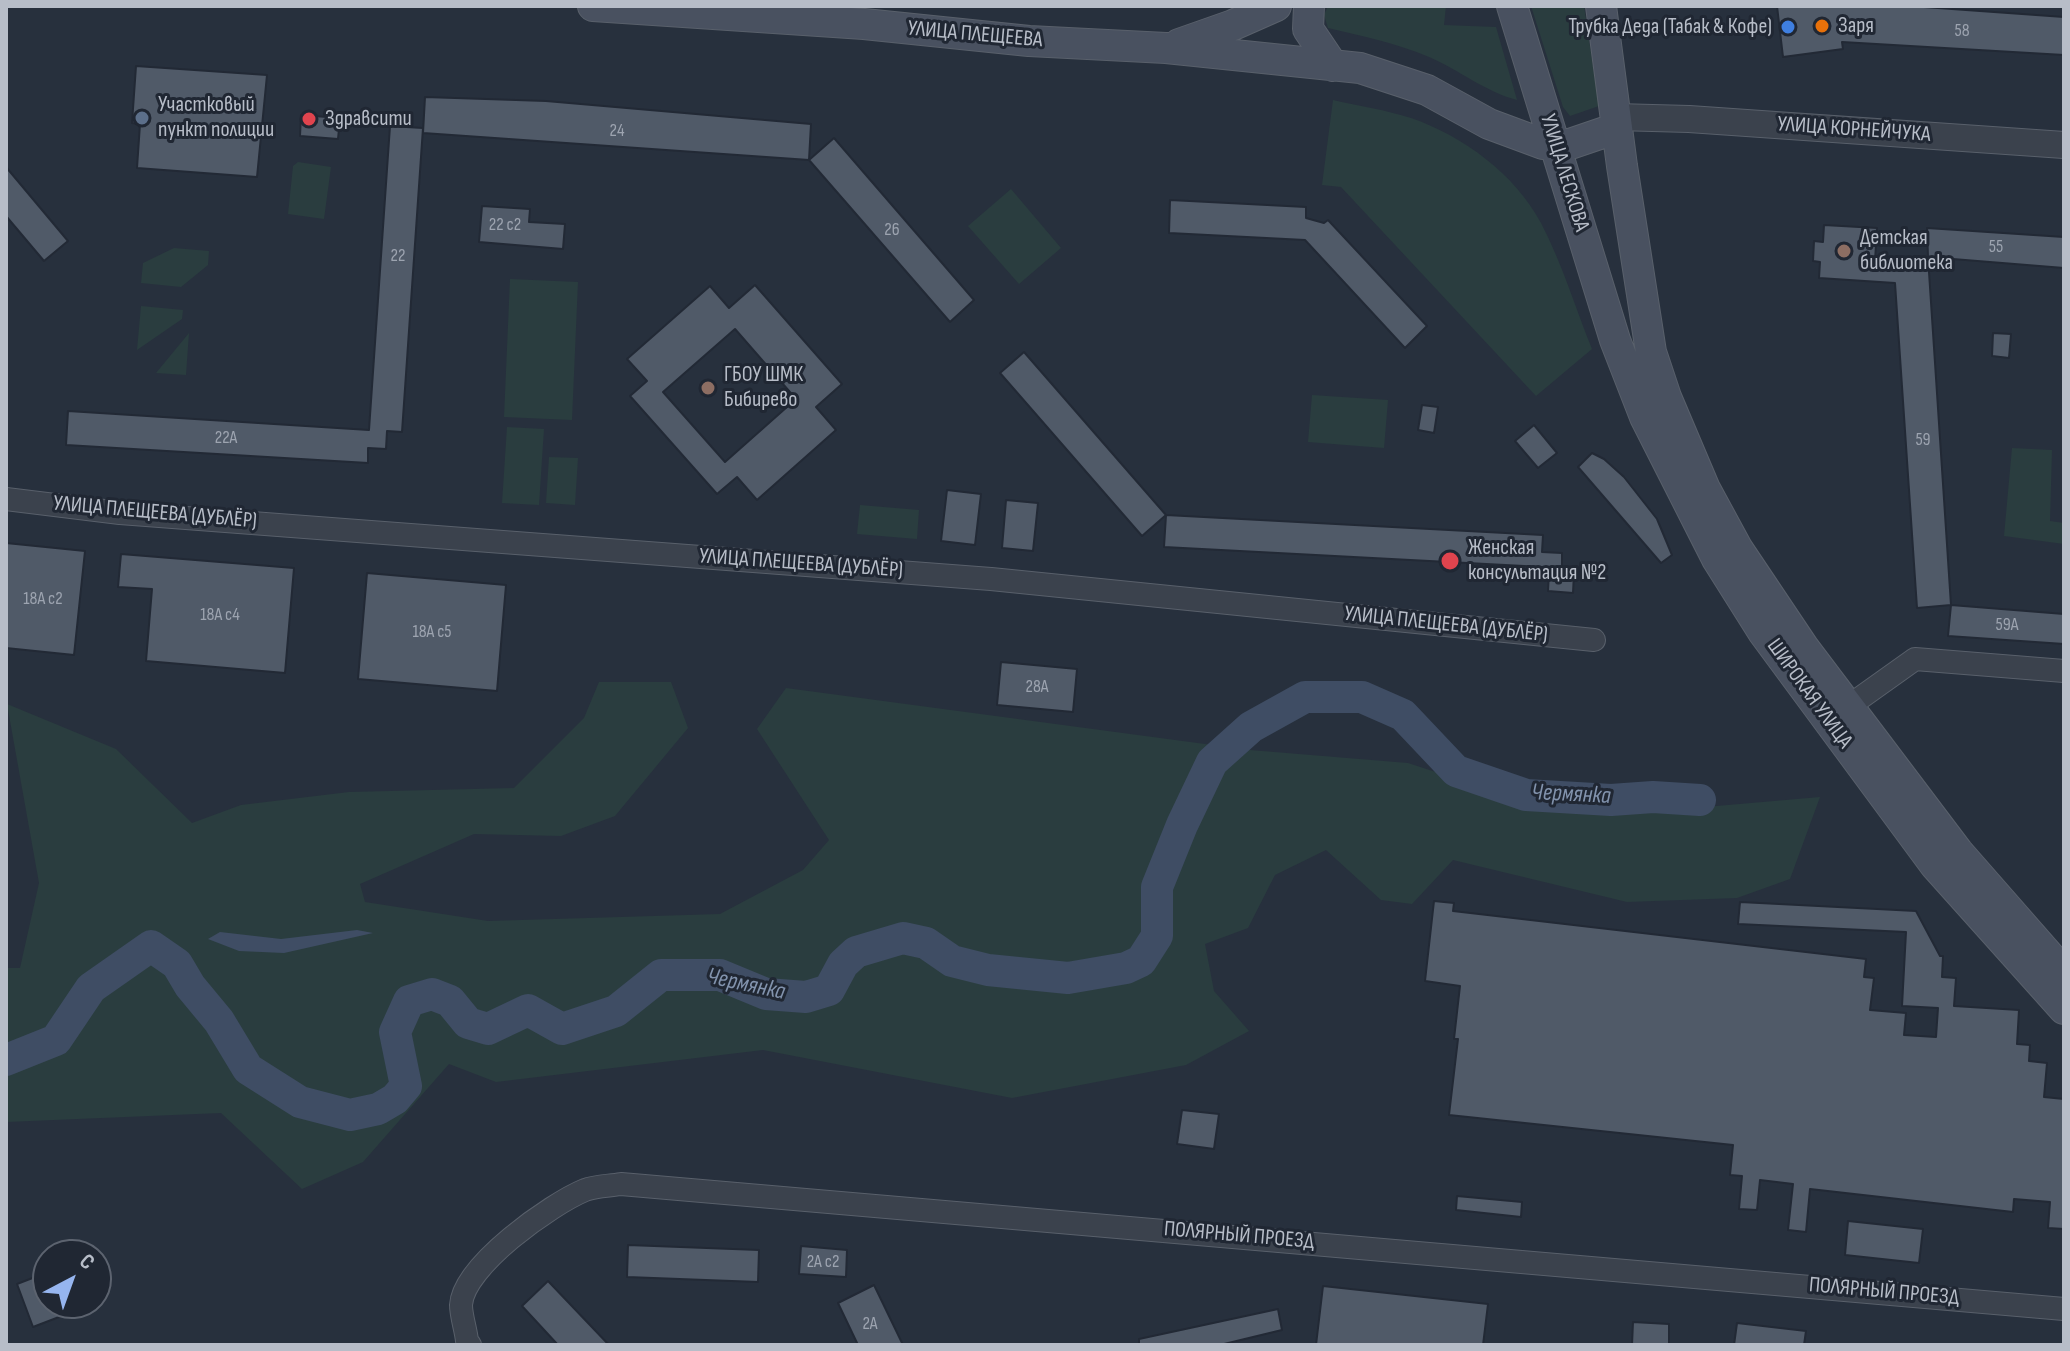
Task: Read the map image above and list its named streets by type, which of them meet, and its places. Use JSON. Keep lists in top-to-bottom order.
{
  "streets": {
    "main road": ["УЛИЦА ПЛЕЩЕЕВА", "УЛИЦА ЛЕСКОВА", "ШИРОКАЯ УЛИЦА"],
    "street": ["УЛИЦА КОРНЕЙЧУКА", "УЛИЦА ПЛЕЩЕЕВА (ДУБЛЁР)", "ПОЛЯРНЫЙ ПРОЕЗД"]
  },
  "crossings": [
    ["УЛИЦА ПЛЕЩЕЕВА", "УЛИЦА КОРНЕЙЧУКА"],
    ["УЛИЦА ПЛЕЩЕЕВА", "УЛИЦА ЛЕСКОВА"],
    ["УЛИЦА ПЛЕЩЕЕВА", "ШИРОКАЯ УЛИЦА"],
    ["УЛИЦА КОРНЕЙЧУКА", "ШИРОКАЯ УЛИЦА"],
    ["УЛИЦА ЛЕСКОВА", "ШИРОКАЯ УЛИЦА"]
  ],
  "water": ["Чермянка"],
  "places": [
    "Заря",
    "Трубка Деда (Табак & Кофе)",
    "Участковый пункт полиции",
    "Здравсити",
    "Детская библиотека",
    "ГБОУ ШМК Бибирево",
    "Женская консультация №2"
  ],
  "house_numbers": [
    "58",
    "24",
    "22 с2",
    "26",
    "55",
    "22",
    "22А",
    "59",
    "18А с2",
    "18А с4",
    "59А",
    "18А с5",
    "28А",
    "2А с2",
    "2А"
  ],
  "north": "top right"
}
